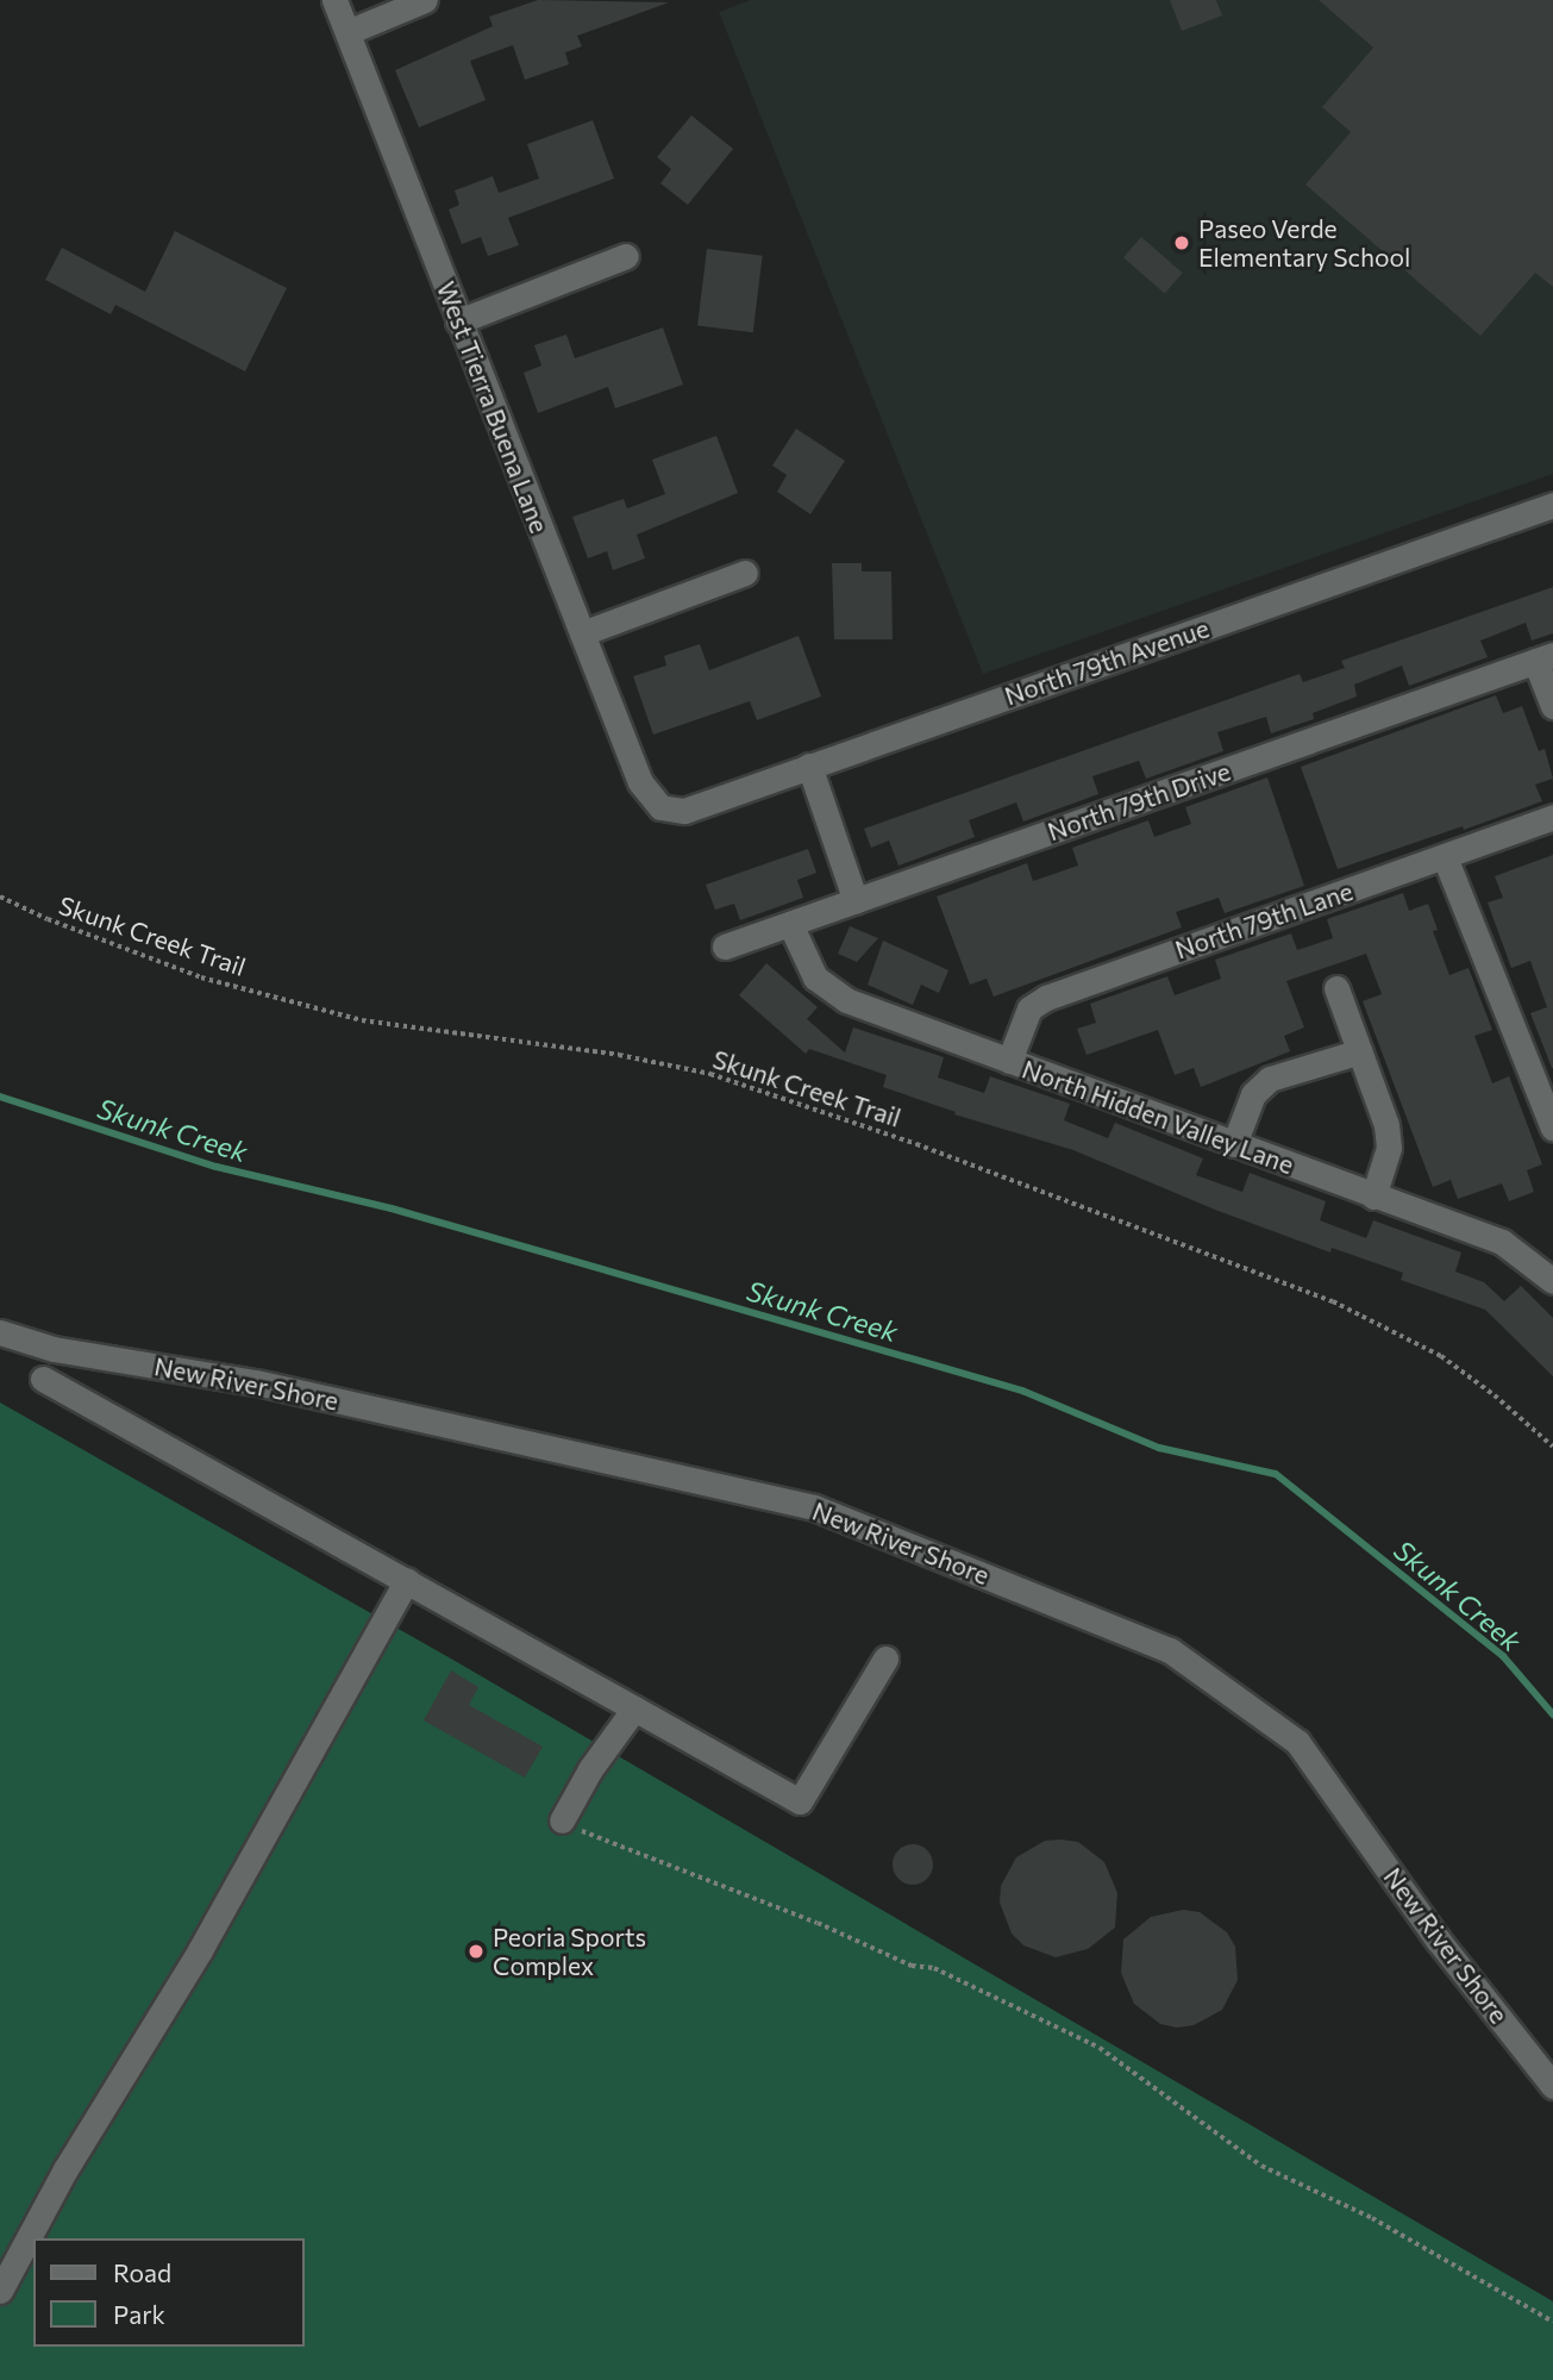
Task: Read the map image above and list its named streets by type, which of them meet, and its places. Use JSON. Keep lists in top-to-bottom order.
{
  "streets": {
    "street": [
      "West Tierra Buena Lane",
      "North 79th Avenue",
      "North 79th Drive",
      "North 79th Lane",
      "North Hidden Valley Lane",
      "New River Shore"
    ],
    "path": ["Skunk Creek Trail"]
  },
  "crossings": [
    ["West Tierra Buena Lane", "North 79th Avenue"],
    ["North 79th Drive", "North Hidden Valley Lane"],
    ["North 79th Lane", "North Hidden Valley Lane"]
  ],
  "water": ["Skunk Creek"],
  "places": ["Paseo Verde Elementary School", "Peoria Sports Complex"],
  "legend": ["Road", "Park"]
}
